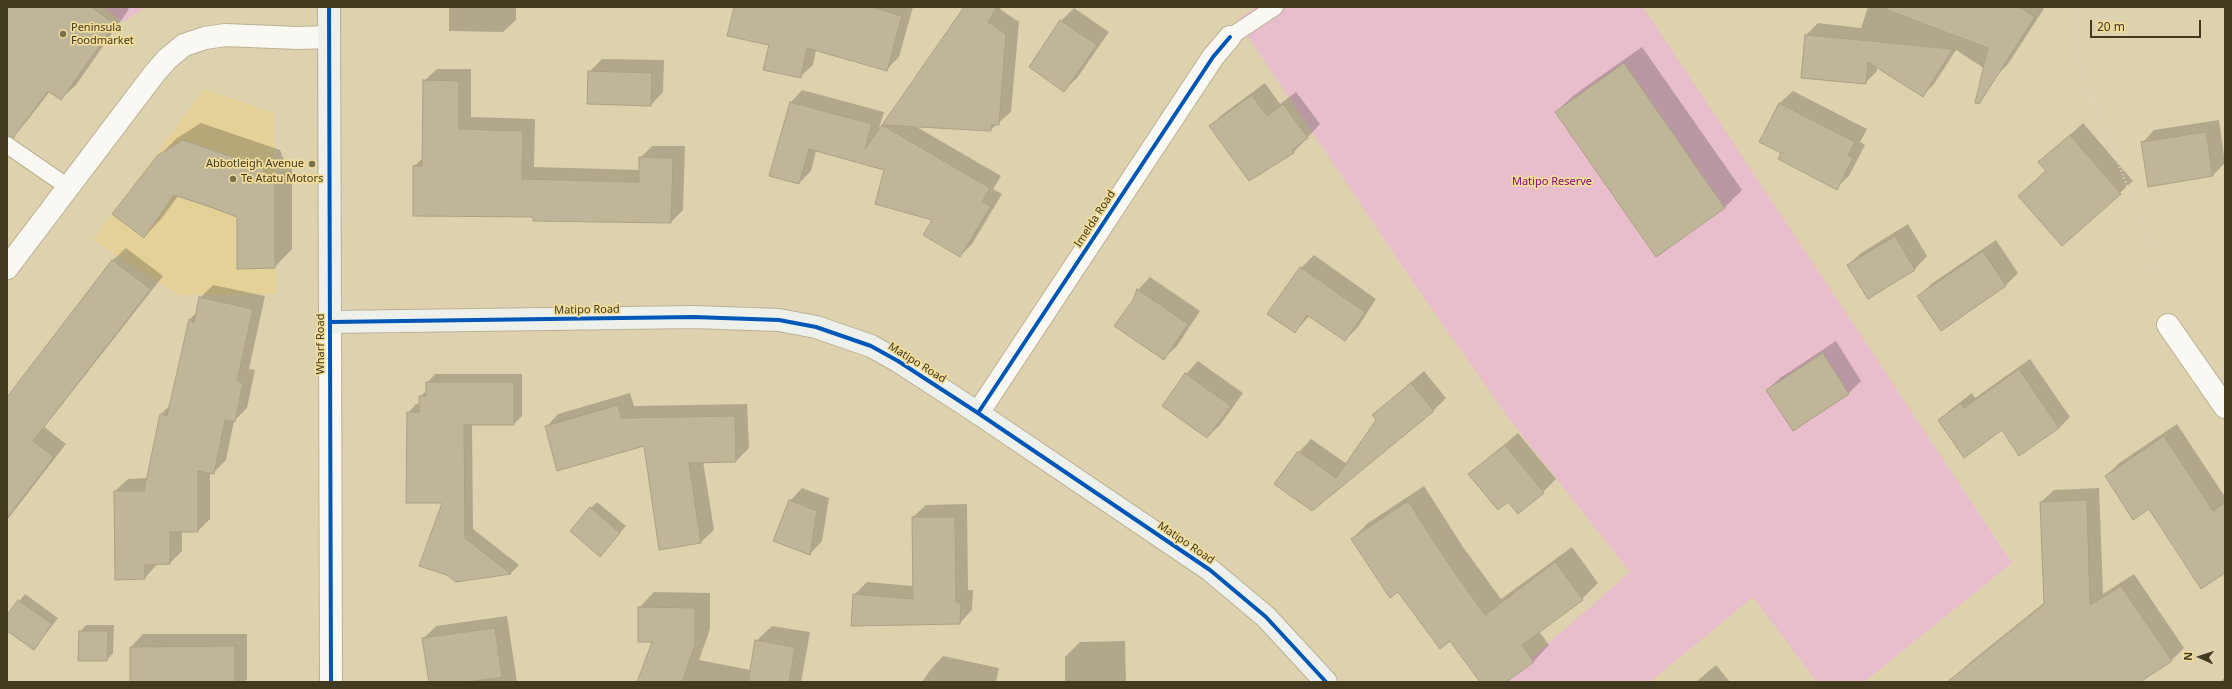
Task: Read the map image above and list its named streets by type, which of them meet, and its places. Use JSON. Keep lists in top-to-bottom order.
{
  "streets": {
    "street": ["Imelda Road", "Matipo Road", "Wharf Road"]
  },
  "crossings": [
    ["Imelda Road", "Matipo Road"],
    ["Matipo Road", "Wharf Road"]
  ],
  "parks": ["Matipo Reserve"],
  "places": ["Peninsula Foodmarket", "Abbotleigh Avenue", "Te Atatu Motors"],
  "scale_bar": "20 m",
  "north": "left"
}
